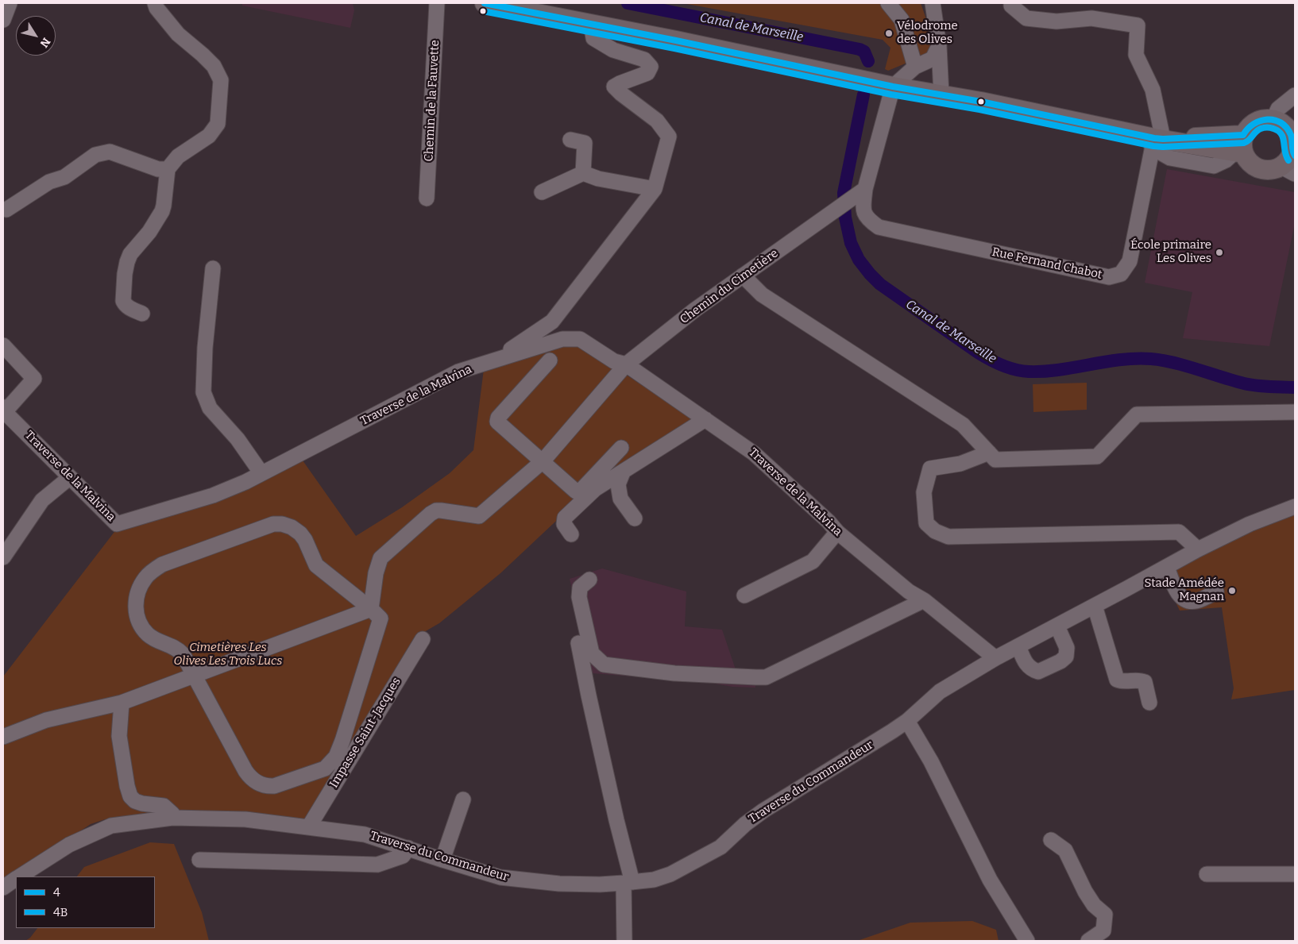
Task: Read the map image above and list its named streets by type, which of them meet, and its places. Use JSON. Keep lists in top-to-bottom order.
{
  "streets": {
    "street": [
      "Chemin de la Fauvette",
      "Rue Fernand Chabot",
      "Chemin du Cimetière",
      "Traverse de la Malvina",
      "Impasse Saint-Jacques",
      "Traverse du Commandeur"
    ]
  },
  "crossings": [
    ["Rue Fernand Chabot", "Chemin du Cimetière"],
    ["Chemin du Cimetière", "Traverse de la Malvina"],
    ["Traverse de la Malvina", "Traverse du Commandeur"],
    ["Impasse Saint-Jacques", "Traverse du Commandeur"]
  ],
  "water": ["Canal de Marseille"],
  "parks": ["Cimetières Les Olives Les Trois Lucs"],
  "places": ["Vélodrome des Olives", "École primaire Les Olives", "Stade Amédée Magnan"],
  "lines": ["transit line 4", "transit line 4B"],
  "legend": ["4", "4B"],
  "north": "bottom right"
}
